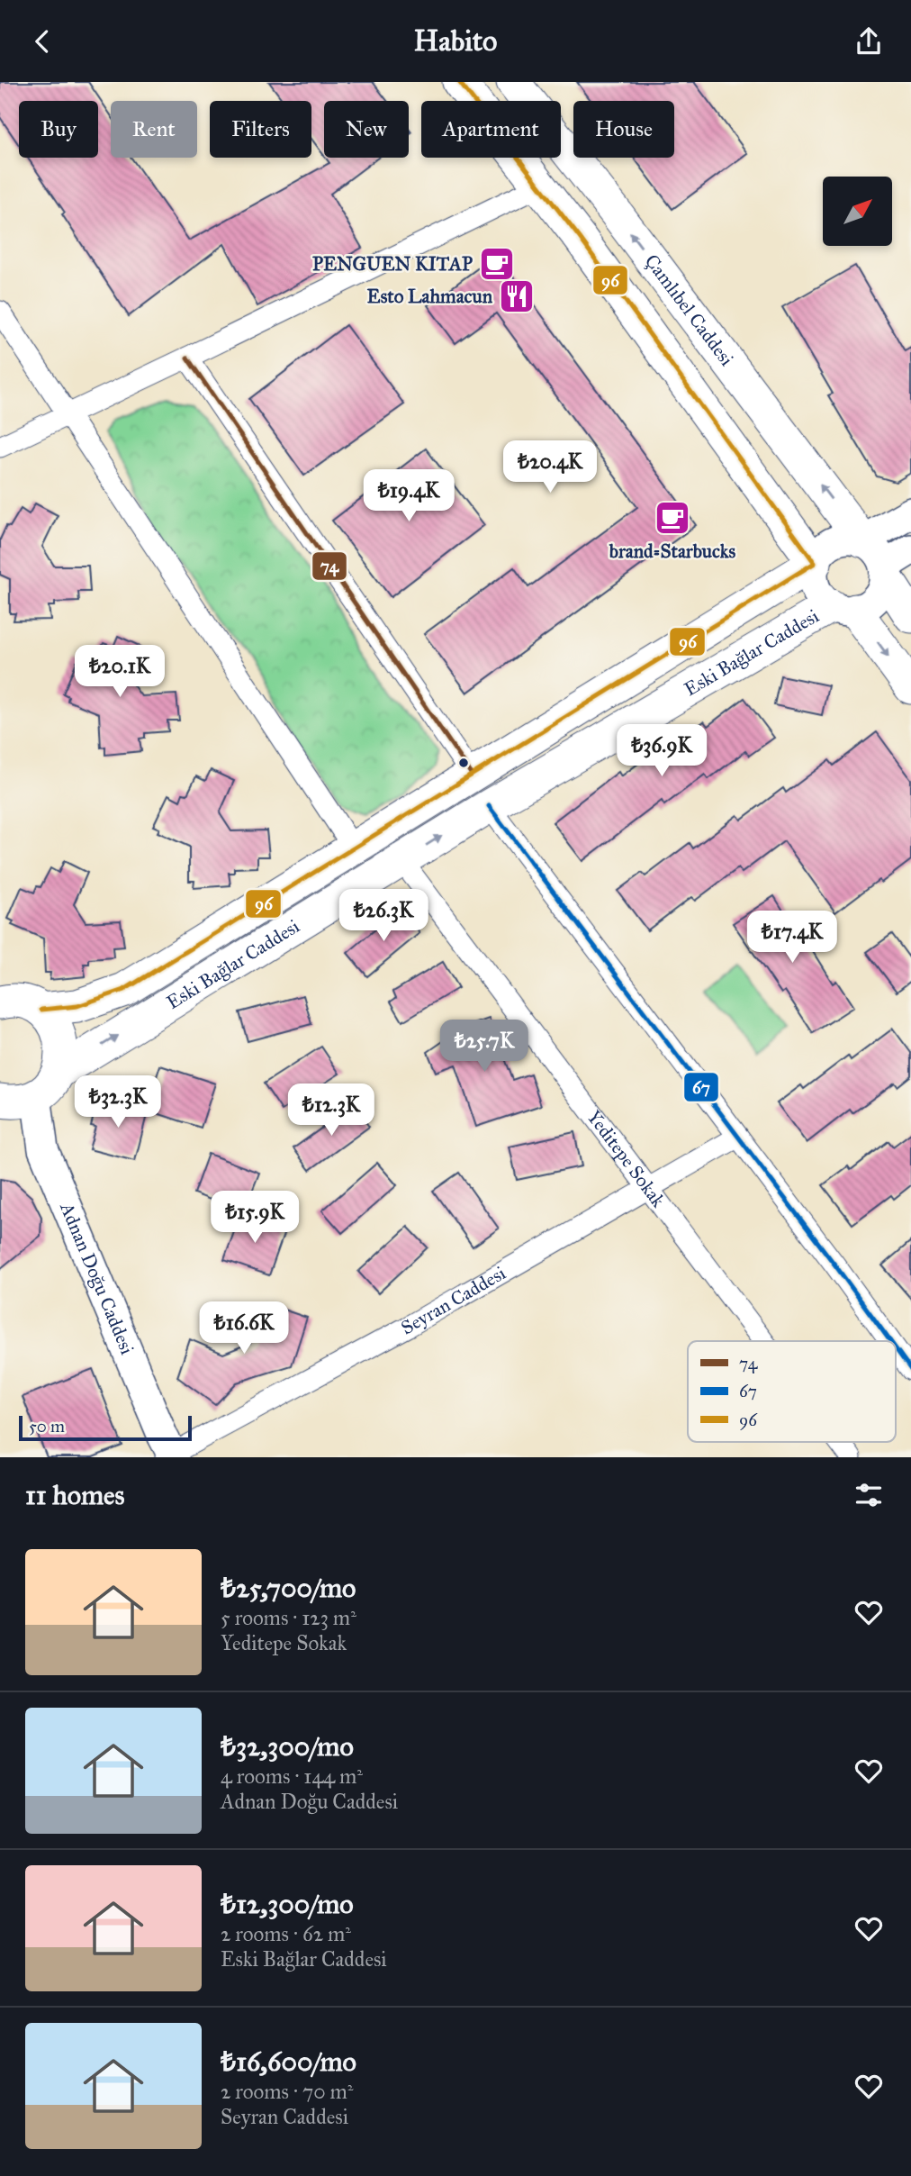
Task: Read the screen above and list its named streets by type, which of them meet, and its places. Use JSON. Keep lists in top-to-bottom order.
{
  "streets": {
    "main road": ["Çamlıbel Caddesi", "Eski Bağlar Caddesi"],
    "street": ["Yeditepe Sokak", "Adnan Doğu Caddesi", "Seyran Caddesi"]
  },
  "crossings": [
    ["Çamlıbel Caddesi", "Eski Bağlar Caddesi"],
    ["Eski Bağlar Caddesi", "Yeditepe Sokak"],
    ["Eski Bağlar Caddesi", "Adnan Doğu Caddesi"],
    ["Yeditepe Sokak", "Seyran Caddesi"],
    ["Adnan Doğu Caddesi", "Seyran Caddesi"]
  ],
  "places": {
    "cafe": ["PENGUEN KITAP", "brand=Starbucks"],
    "restaurant": ["Esto Lahmacun"]
  },
  "lines": ["transit line 96", "transit line 74", "transit line 67"],
  "legend": ["74", "67", "96"],
  "scale_bar": "50 m",
  "north": "top right",
  "page": {
    "header": "Habito",
    "chip": [
      "Buy",
      "Rent",
      "Filters",
      "New",
      "Apartment",
      "House"
    ],
    "price": [
      "₺20.4K",
      "₺19.4K",
      "₺20.1K",
      "₺36.9K",
      "₺26.3K",
      "₺17.4K",
      "₺25.7K",
      "₺32.3K",
      "₺12.3K",
      "₺15.9K",
      "₺16.6K"
    ],
    "scale": "50 m",
    "heading": "11 homes",
    "list": [
      {
        "name": "₺25,700/mo",
        "note": "5 rooms · 123 m² · Yeditepe Sokak"
      },
      {
        "name": "₺32,300/mo",
        "note": "4 rooms · 144 m² · Adnan Doğu Caddesi"
      },
      {
        "name": "₺12,300/mo",
        "note": "2 rooms · 62 m² · Eski Bağlar Caddesi"
      },
      {
        "name": "₺16,600/mo",
        "note": "2 rooms · 70 m² · Seyran Caddesi"
      }
    ]
  }
}
